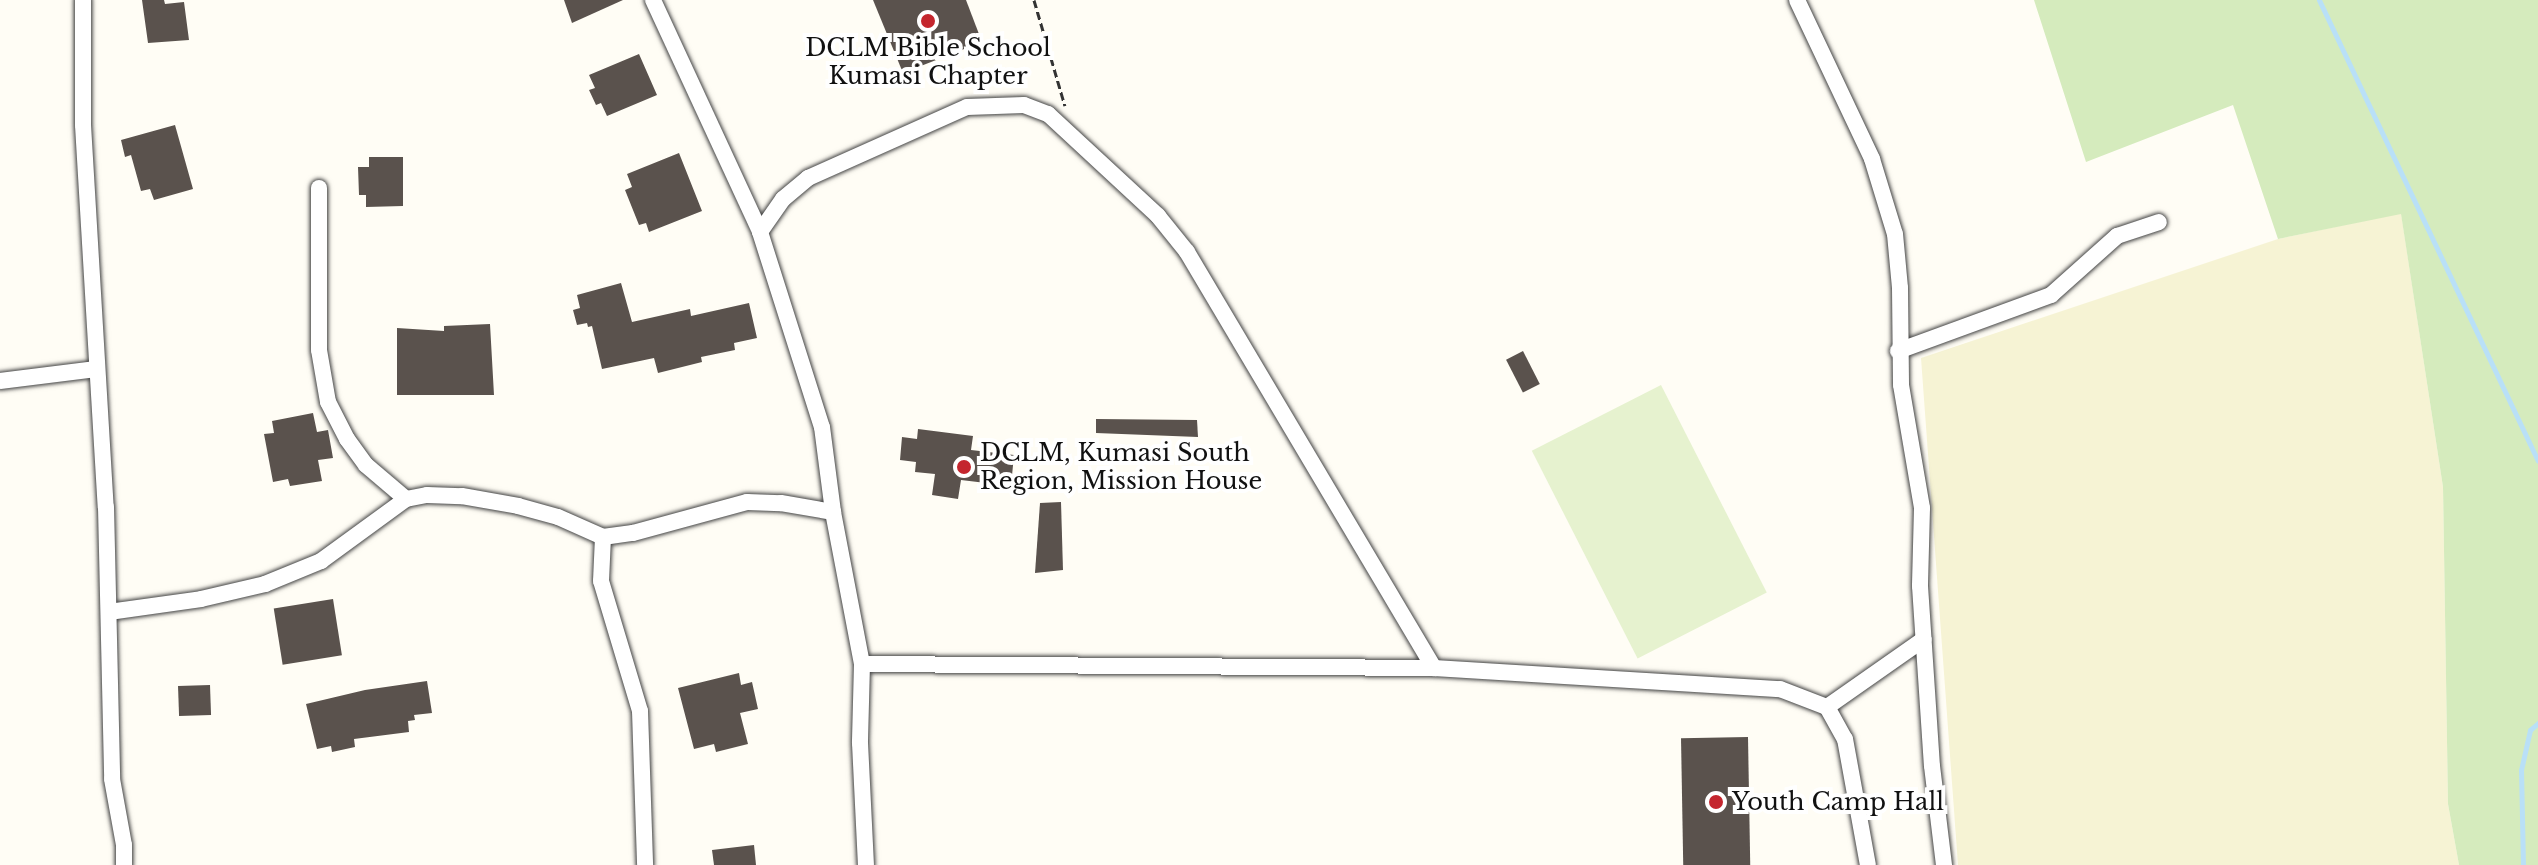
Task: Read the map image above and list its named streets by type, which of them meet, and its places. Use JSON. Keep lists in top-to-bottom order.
{
  "places": ["DCLM Bible School Kumasi Chapter", "DCLM, Kumasi South Region, Mission House", "Youth Camp Hall"]
}
